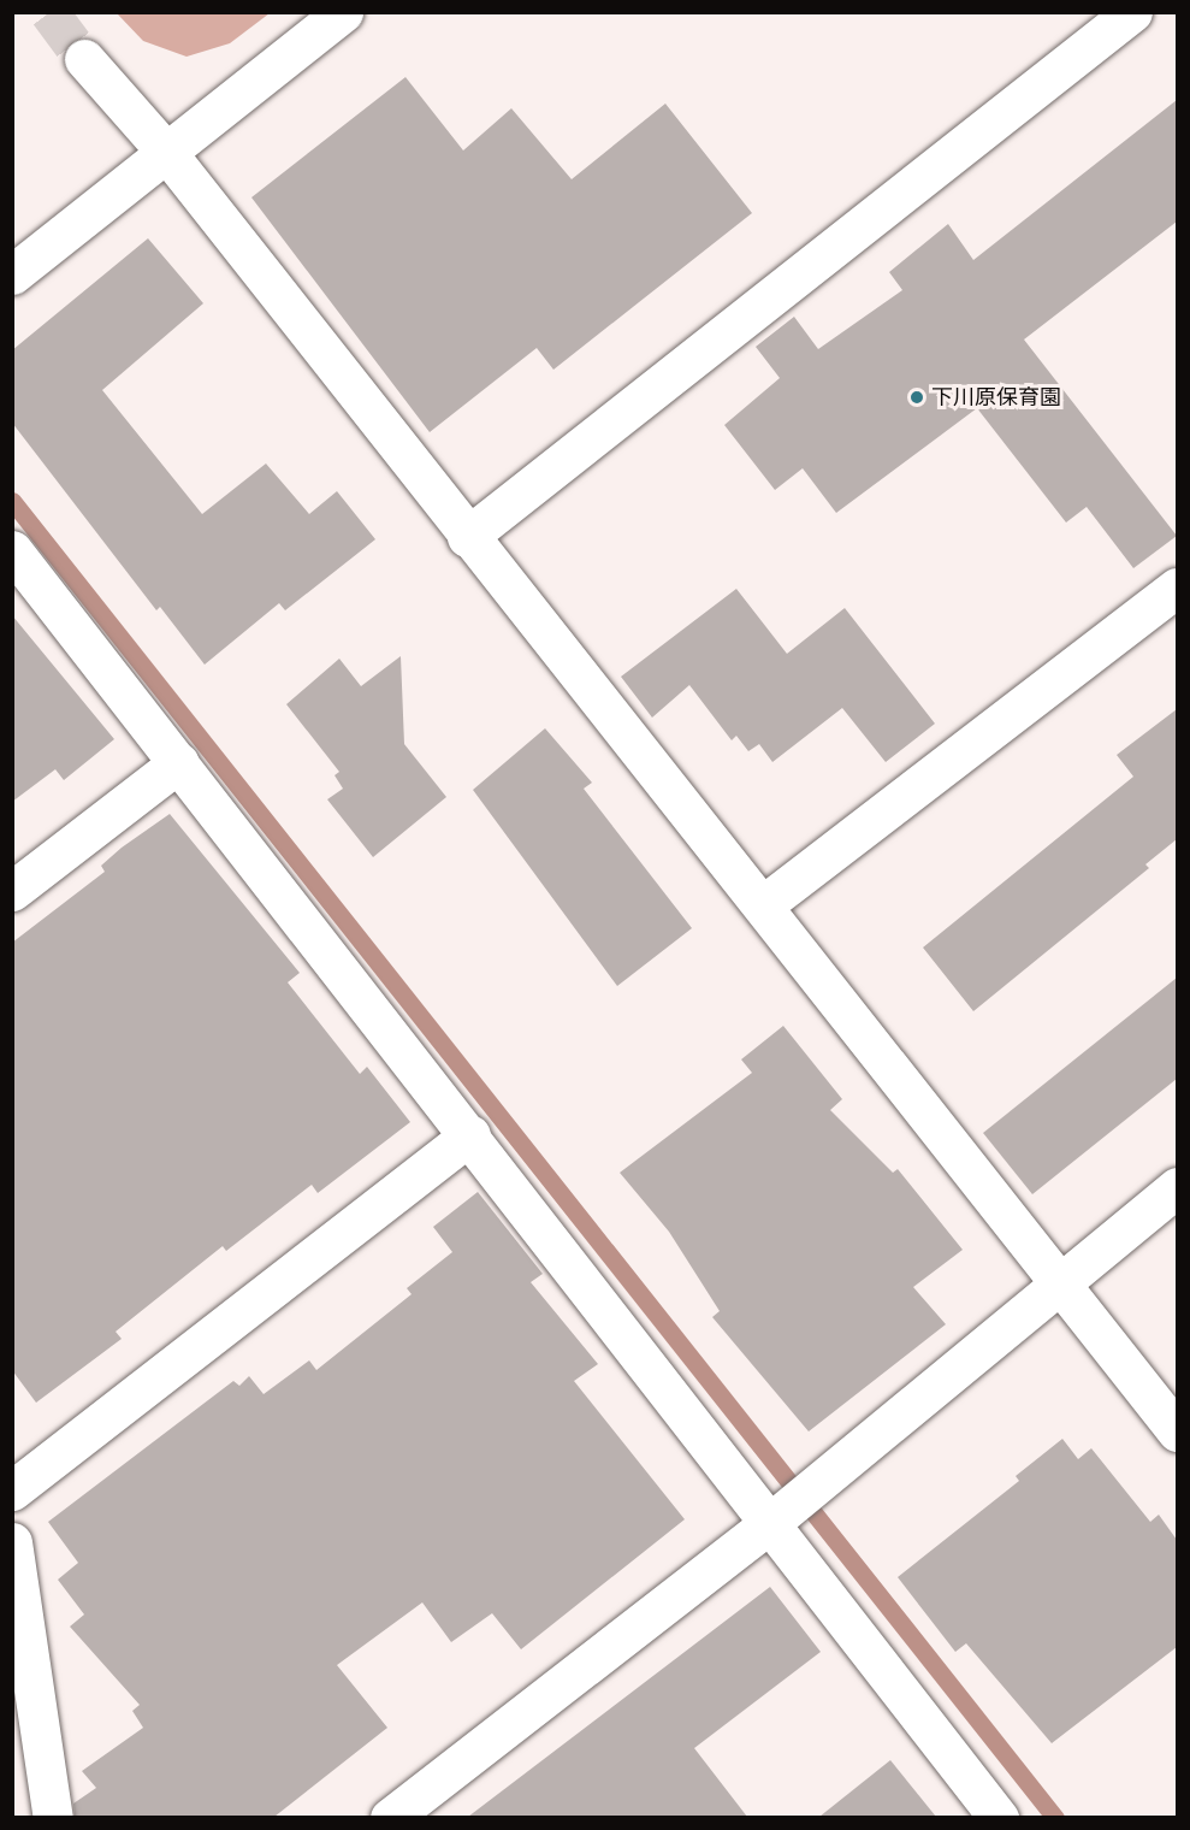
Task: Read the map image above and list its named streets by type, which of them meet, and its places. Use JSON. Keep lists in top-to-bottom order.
{
  "places": ["下川原保育園"]
}
